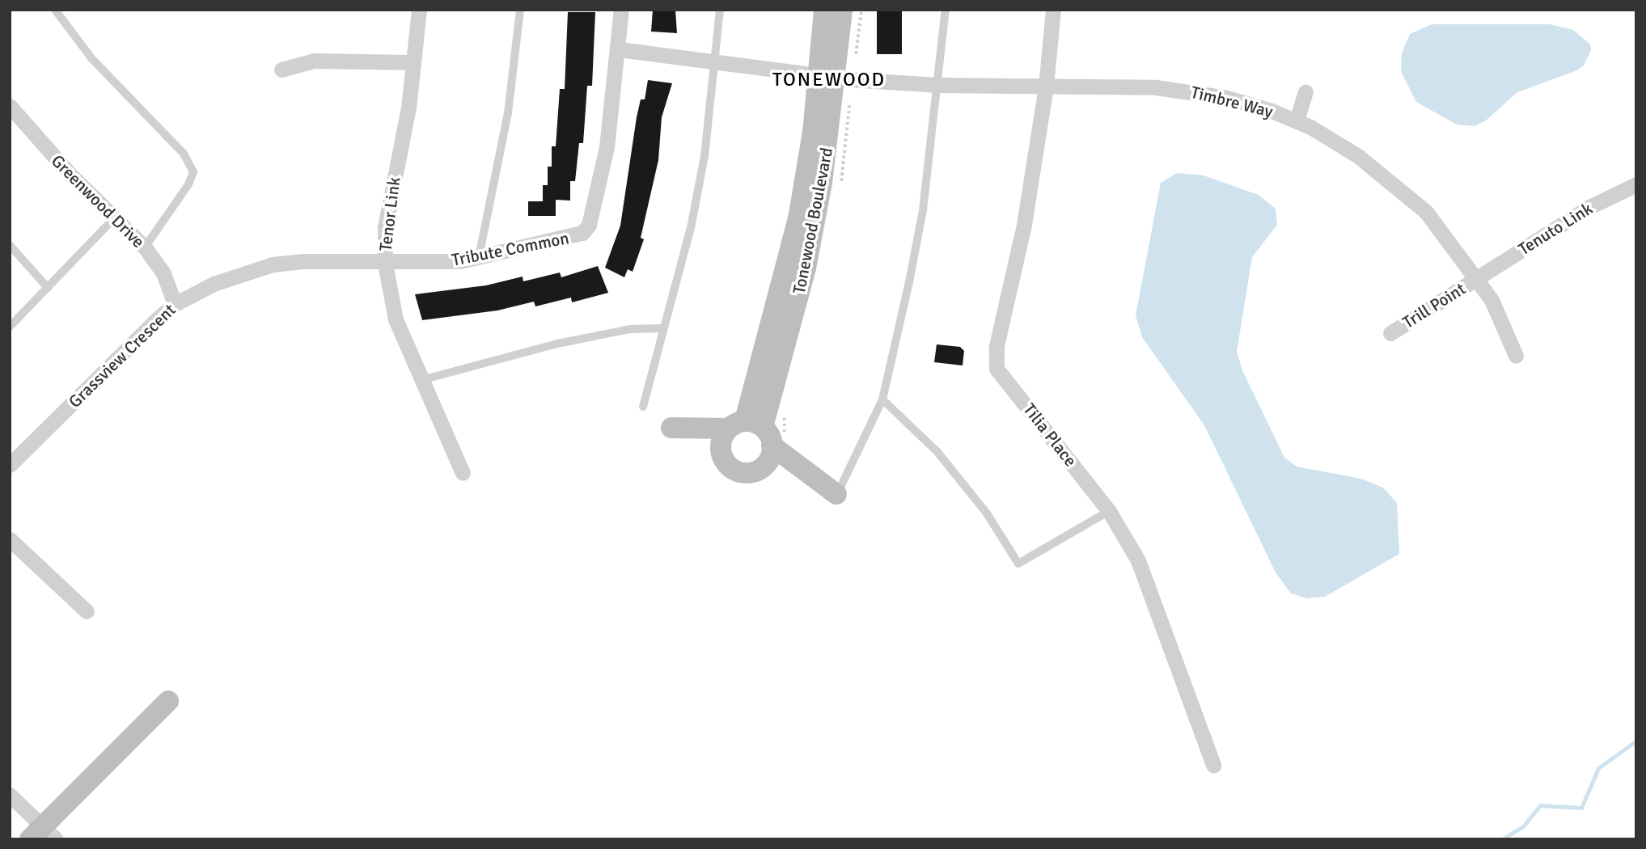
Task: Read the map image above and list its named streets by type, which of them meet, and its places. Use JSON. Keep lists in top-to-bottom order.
{
  "streets": {
    "street": [
      "Timbre Way",
      "Greenwood Drive",
      "Tenor Link",
      "Tonewood Boulevard",
      "Tenuto Link",
      "Tribute Common",
      "Trill Point",
      "Grassview Crescent",
      "Tilia Place"
    ]
  },
  "crossings": [
    ["Timbre Way", "Tonewood Boulevard"],
    ["Timbre Way", "Tenuto Link"],
    ["Timbre Way", "Trill Point"],
    ["Timbre Way", "Tilia Place"],
    ["Greenwood Drive", "Grassview Crescent"],
    ["Tenor Link", "Tribute Common"],
    ["Tenor Link", "Grassview Crescent"],
    ["Tenuto Link", "Trill Point"],
    ["Tribute Common", "Grassview Crescent"]
  ],
  "districts": ["TONEWOOD"]
}
